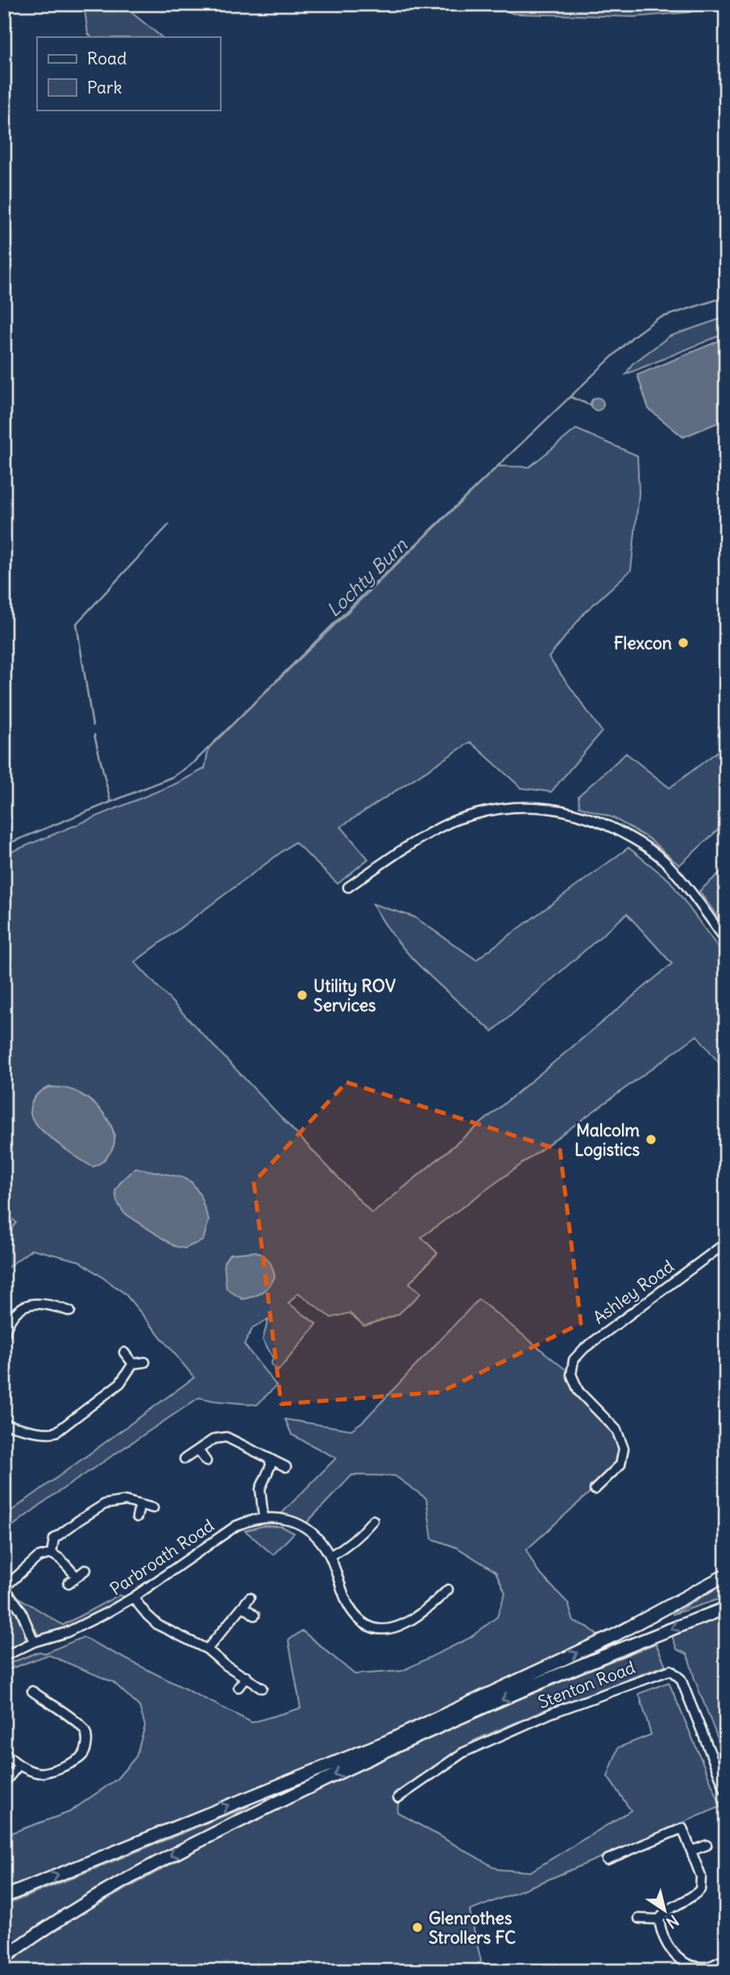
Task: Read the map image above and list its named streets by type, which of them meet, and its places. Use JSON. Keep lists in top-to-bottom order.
{
  "streets": {
    "street": ["Ashley Road", "Parbroath Road", "Stenton Road"]
  },
  "water": ["Lochty Burn"],
  "places": [
    "Flexcon",
    "Utility ROV Services",
    "Malcolm Logistics",
    "Glenrothes Strollers FC"
  ],
  "legend": ["Road", "Park"],
  "north": "bottom right"
}
